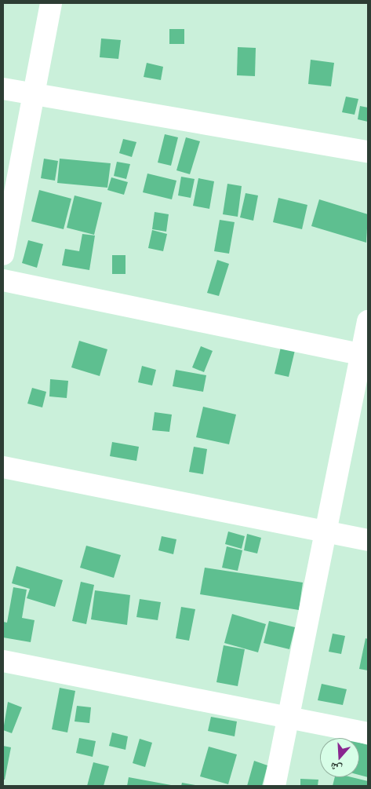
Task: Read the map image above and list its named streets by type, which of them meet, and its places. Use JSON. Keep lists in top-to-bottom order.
{
  "north": "bottom"
}
